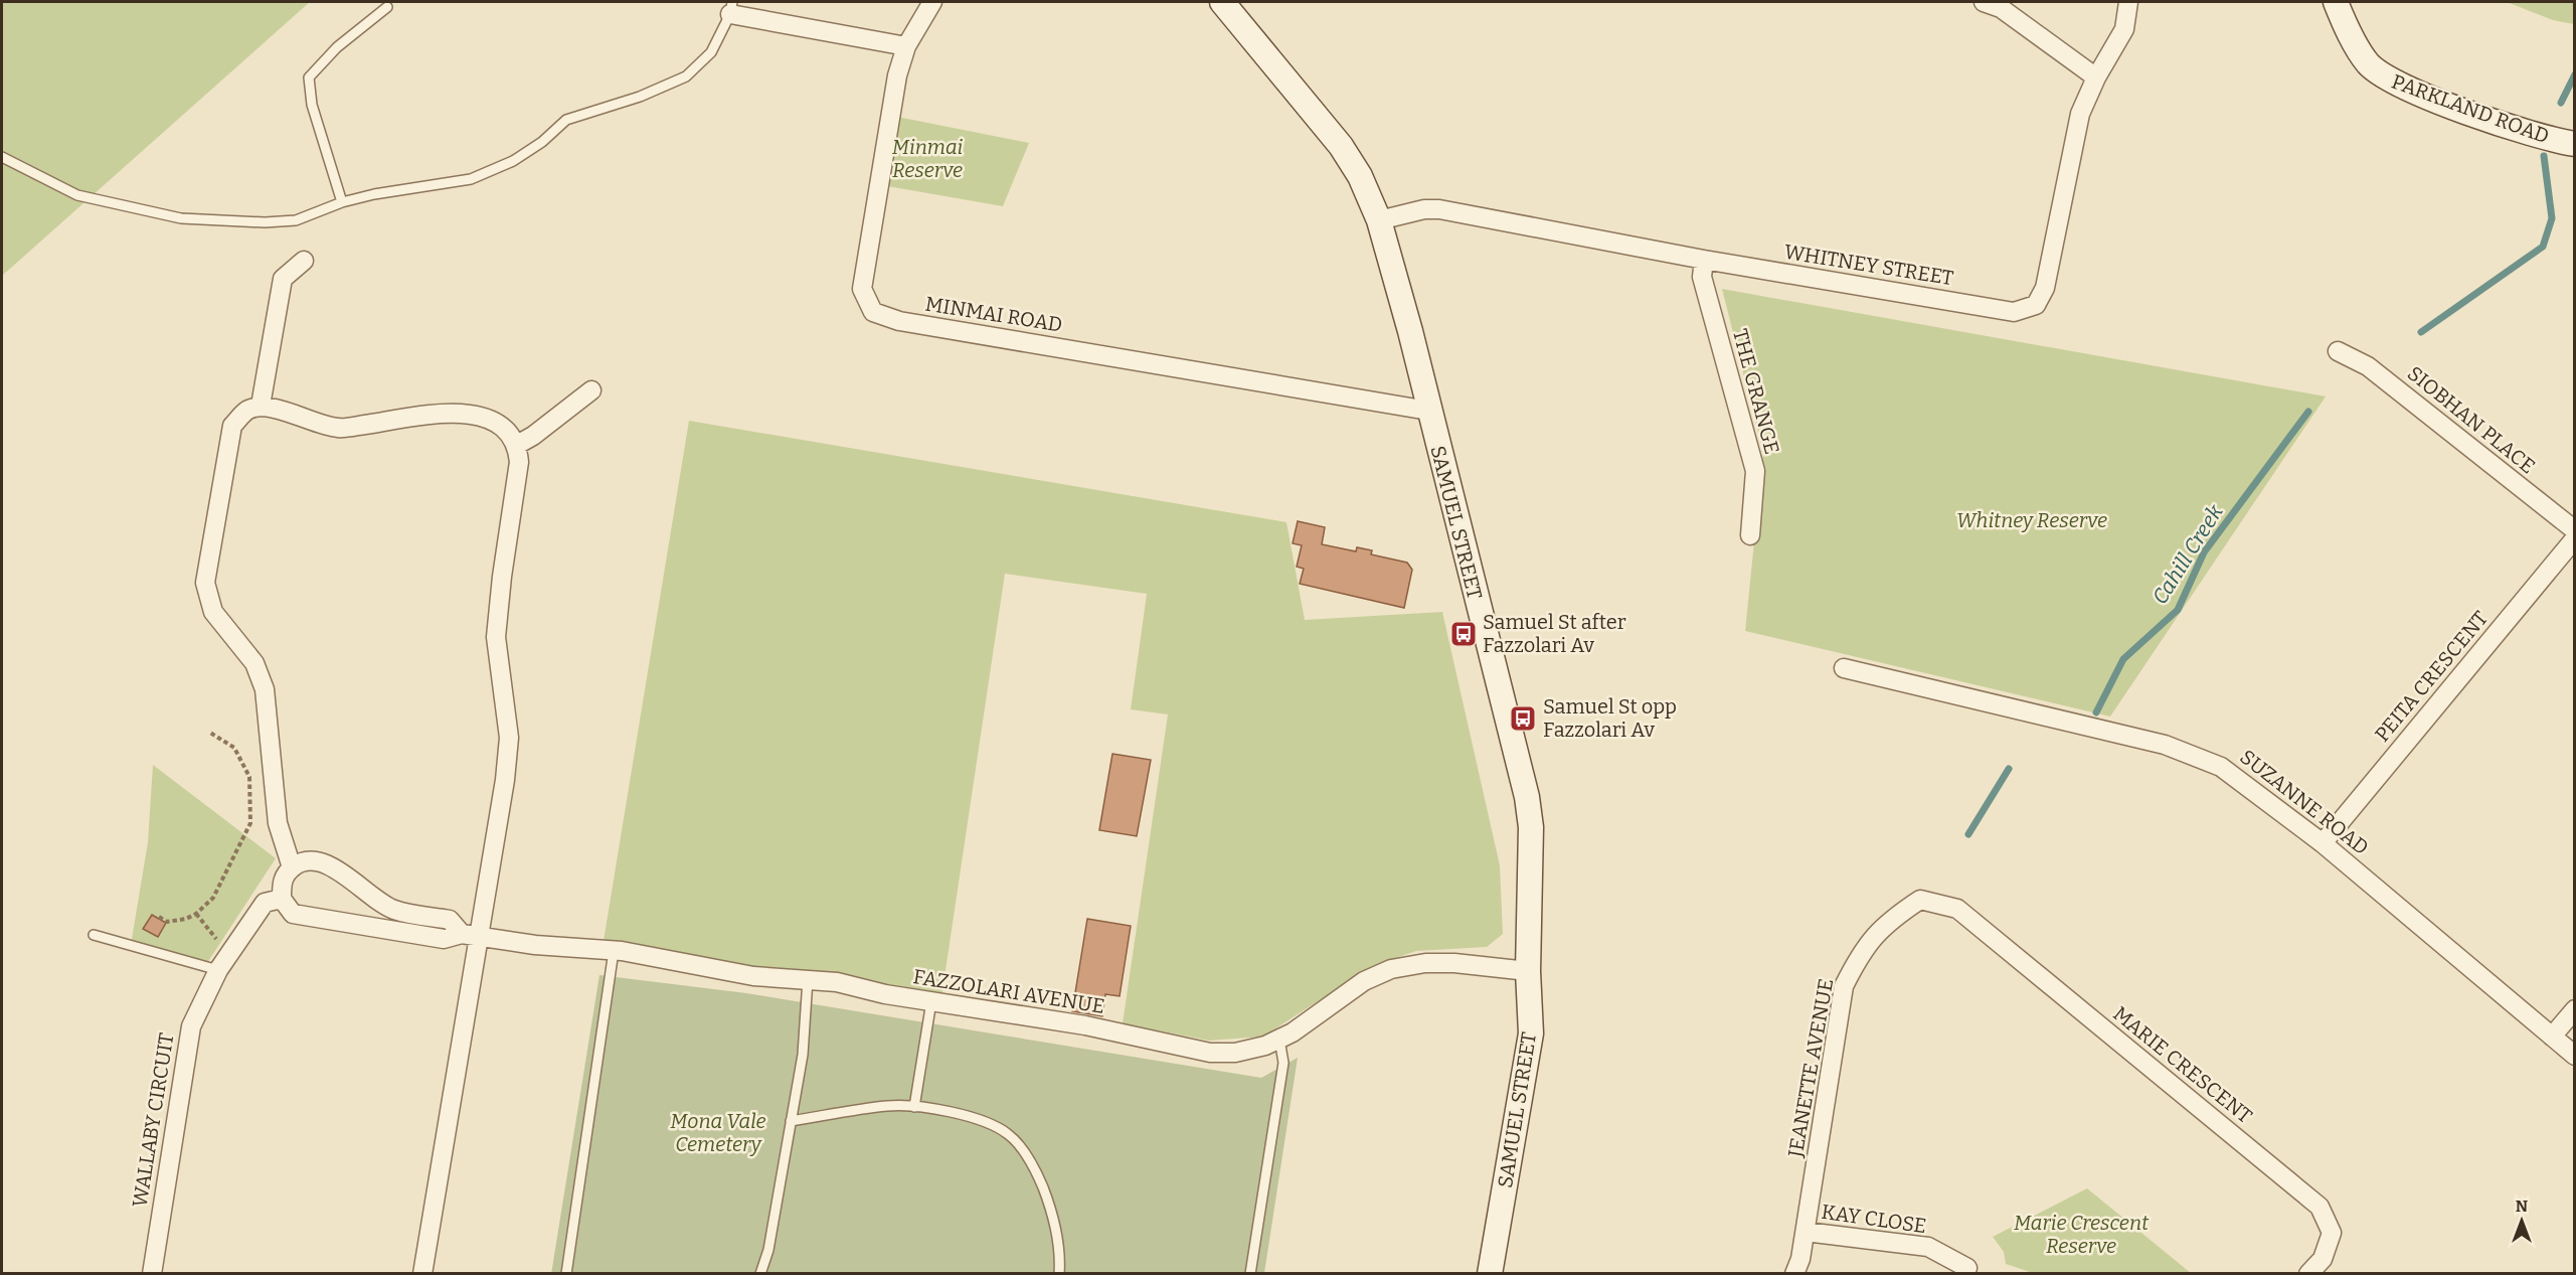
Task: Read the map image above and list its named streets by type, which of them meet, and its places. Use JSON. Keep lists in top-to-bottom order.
{
  "streets": {
    "street": [
      "PARKLAND ROAD",
      "WHITNEY STREET",
      "MINMAI ROAD",
      "THE GRANGE",
      "SIOBHAN PLACE",
      "SAMUEL STREET",
      "PEITA CRESCENT",
      "SUZANNE ROAD",
      "FAZZOLARI AVENUE",
      "MARIE CRESCENT",
      "JEANETTE AVENUE",
      "WALLABY CIRCUIT",
      "KAY CLOSE"
    ]
  },
  "crossings": [
    ["WHITNEY STREET", "THE GRANGE"],
    ["WHITNEY STREET", "SAMUEL STREET"],
    ["MINMAI ROAD", "SAMUEL STREET"],
    ["SAMUEL STREET", "FAZZOLARI AVENUE"],
    ["PEITA CRESCENT", "SUZANNE ROAD"],
    ["FAZZOLARI AVENUE", "WALLABY CIRCUIT"],
    ["MARIE CRESCENT", "JEANETTE AVENUE"],
    ["JEANETTE AVENUE", "KAY CLOSE"]
  ],
  "water": ["Cahill Creek"],
  "parks": [
    "Minmai Reserve",
    "Whitney Reserve",
    "Mona Vale Cemetery",
    "Marie Crescent Reserve"
  ],
  "places": {
    "bus stop": ["Samuel St after Fazzolari Av", "Samuel St opp Fazzolari Av"]
  },
  "north": "top"
}
